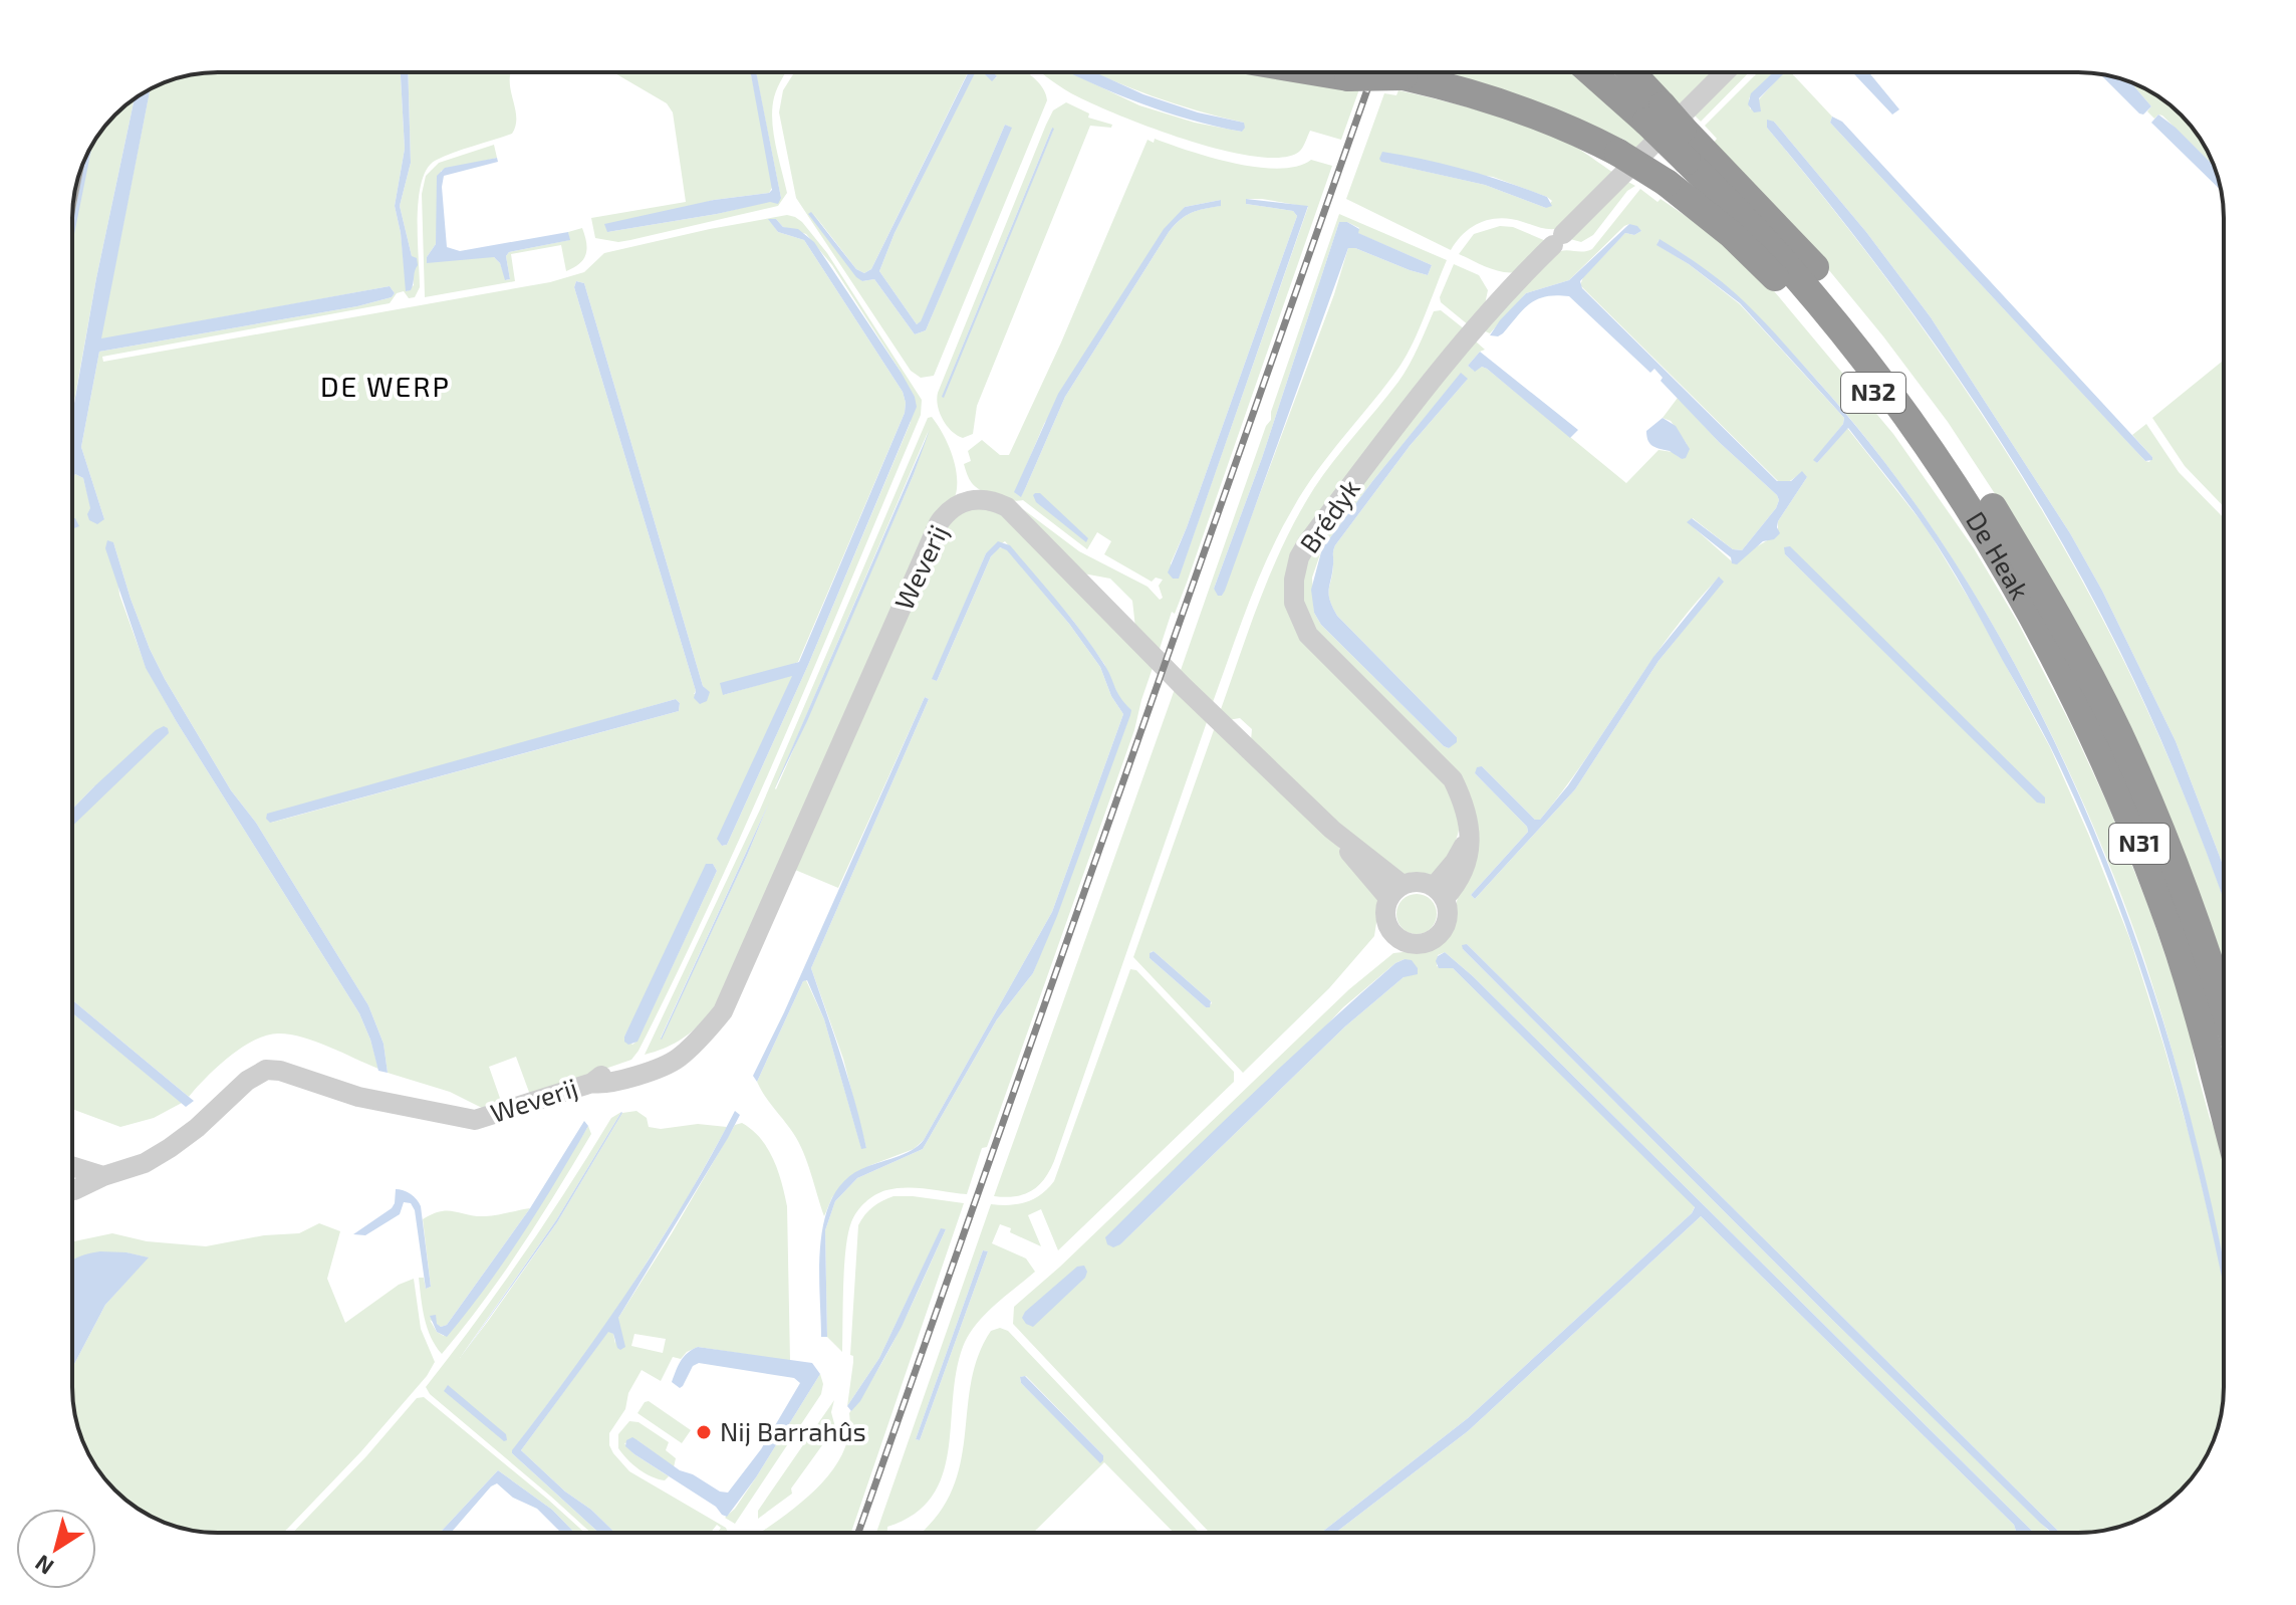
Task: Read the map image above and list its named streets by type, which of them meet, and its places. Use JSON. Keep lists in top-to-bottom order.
{
  "streets": {
    "highway": ["N32", "De Heak", "N31"],
    "street": ["Brédyk", "Weverij"]
  },
  "crossings": [
    ["N32", "De Heak"],
    ["Brédyk", "Weverij"],
    ["De Heak", "N31"]
  ],
  "districts": ["DE WERP"],
  "places": ["Nij Barrahûs"],
  "north": "bottom left"
}
